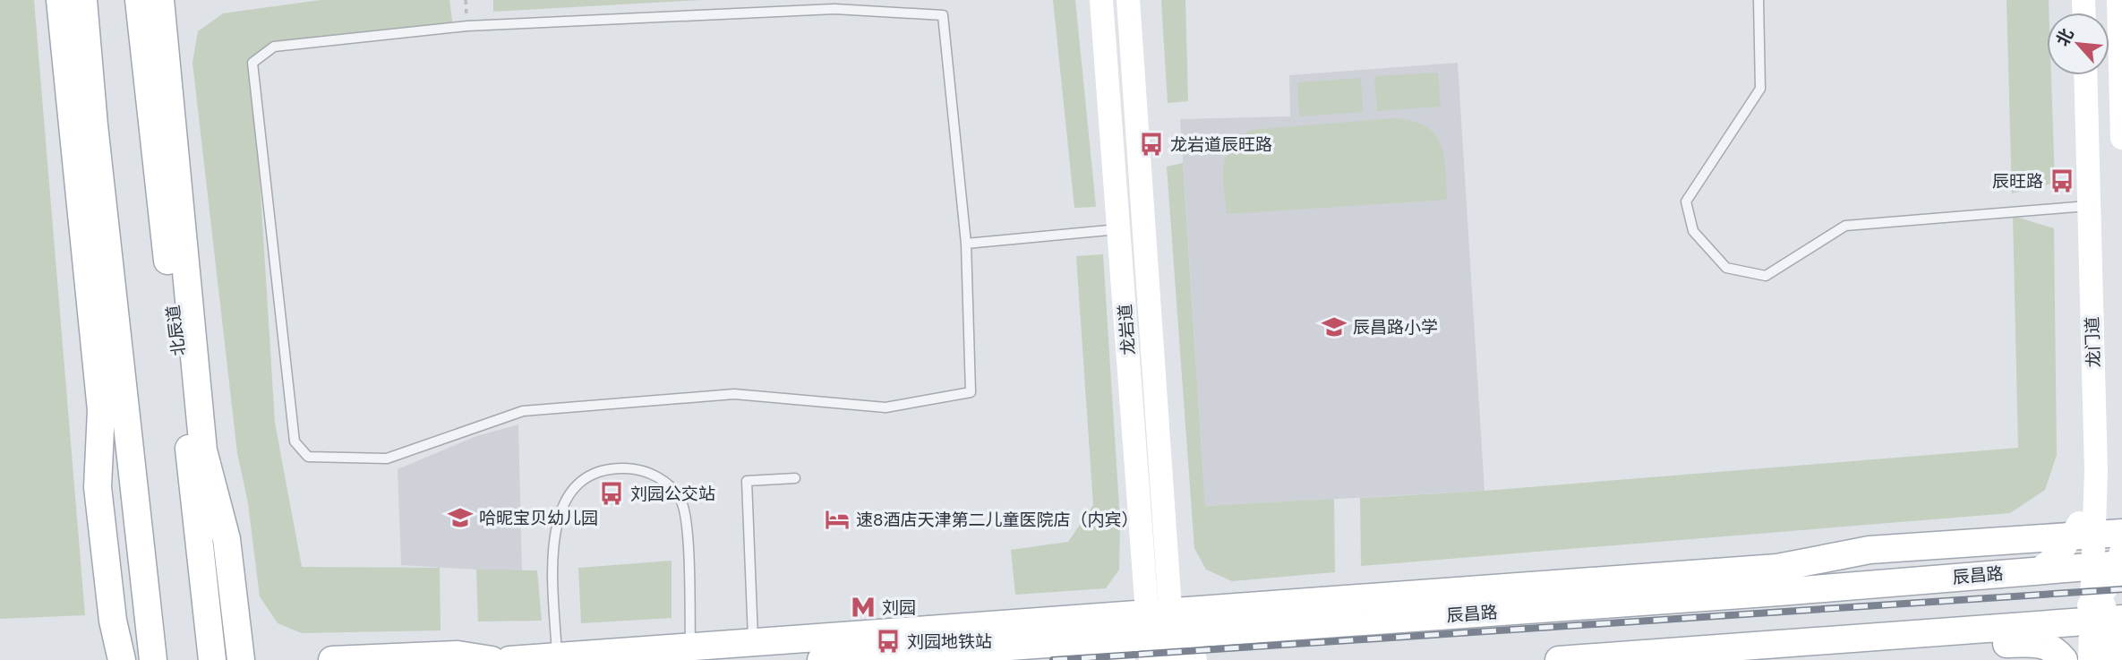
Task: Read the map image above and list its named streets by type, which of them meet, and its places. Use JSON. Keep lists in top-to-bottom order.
{
  "streets": {
    "main road": [
      "龙岩道",
      "北辰道",
      "龙门道",
      "辰昌路"
    ]
  },
  "crossings": [
    ["龙岩道", "辰昌路"]
  ],
  "places": {
    "bus stop": [
      "龙岩道辰旺路",
      "辰旺路",
      "刘园公交站",
      "刘园地铁站"
    ],
    "school or university": ["辰昌路小学", "哈昵宝贝幼儿园"],
    "hotel": ["速8酒店天津第二儿童医院店（内宾）"],
    "metro station": ["刘园"]
  },
  "north": "top left"
}
